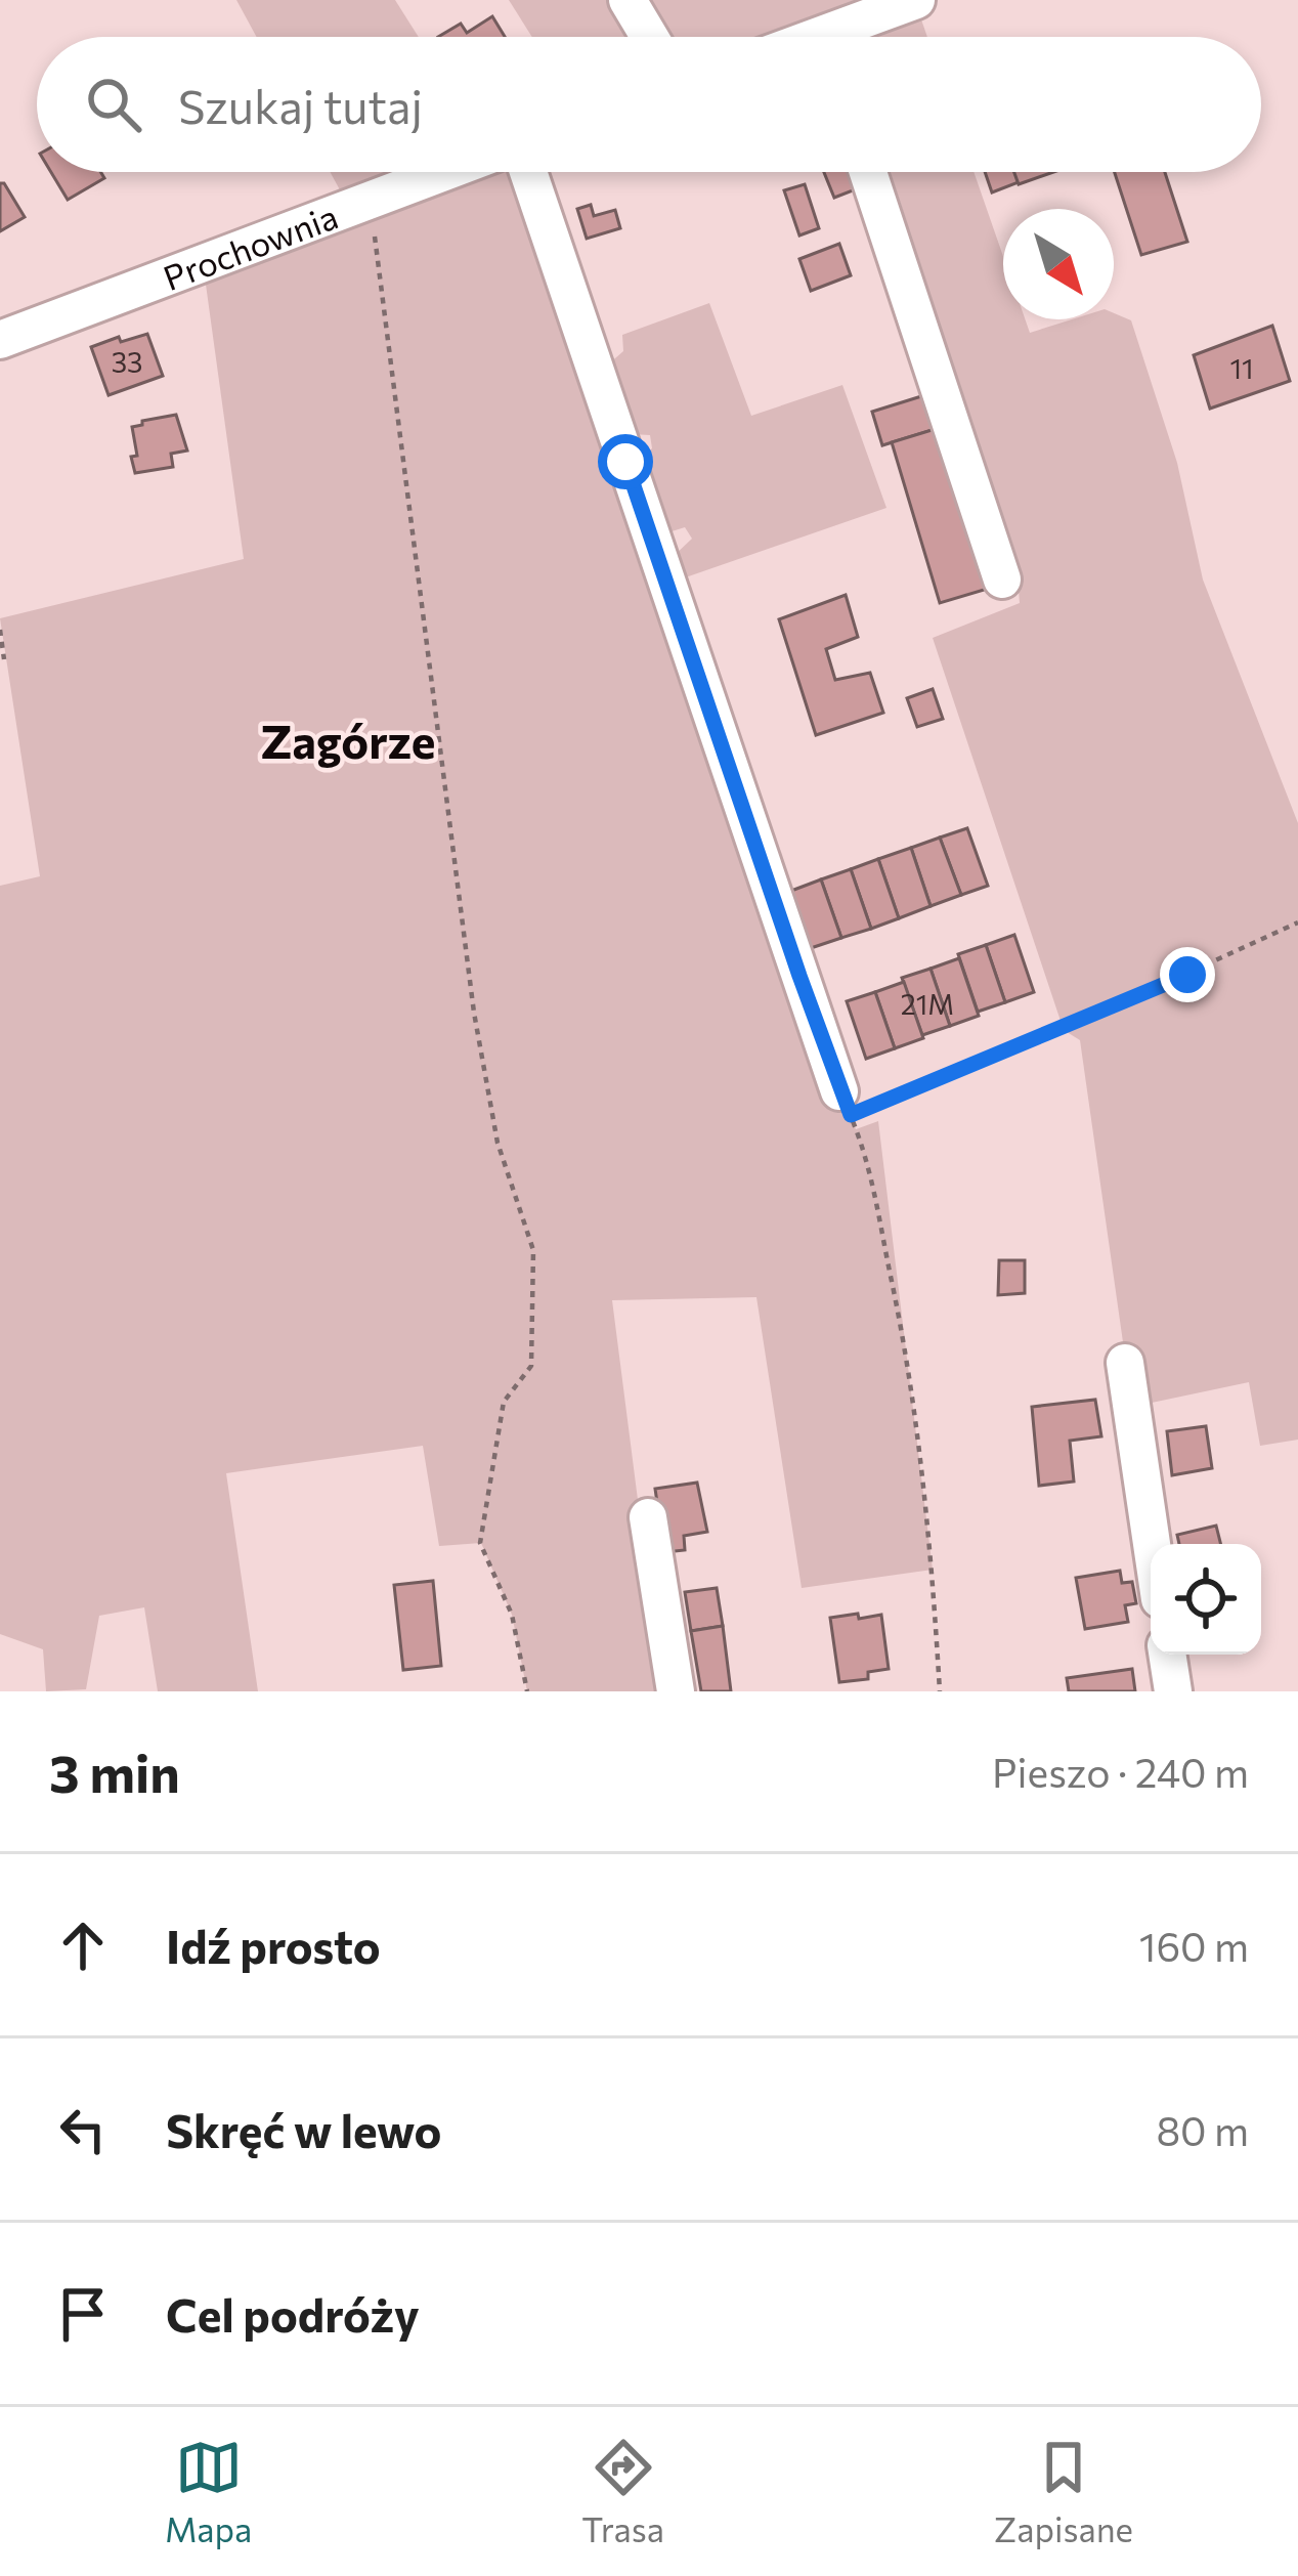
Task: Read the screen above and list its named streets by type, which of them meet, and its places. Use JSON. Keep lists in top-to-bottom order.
{
  "streets": {
    "street": ["Prochownia"]
  },
  "districts": ["Zagórze"],
  "house_numbers": ["33", "11", "21M"],
  "north": "bottom right",
  "page": {
    "search": "Szukaj tutaj",
    "heading": ["3 min", "Pieszo · 240 m"],
    "list": [
      ["Idź prosto", "160 m"],
      ["Skręć w lewo", "80 m"],
      "Cel podróży"
    ],
    "nav": ["Mapa", "Trasa", "Zapisane"]
  }
}
